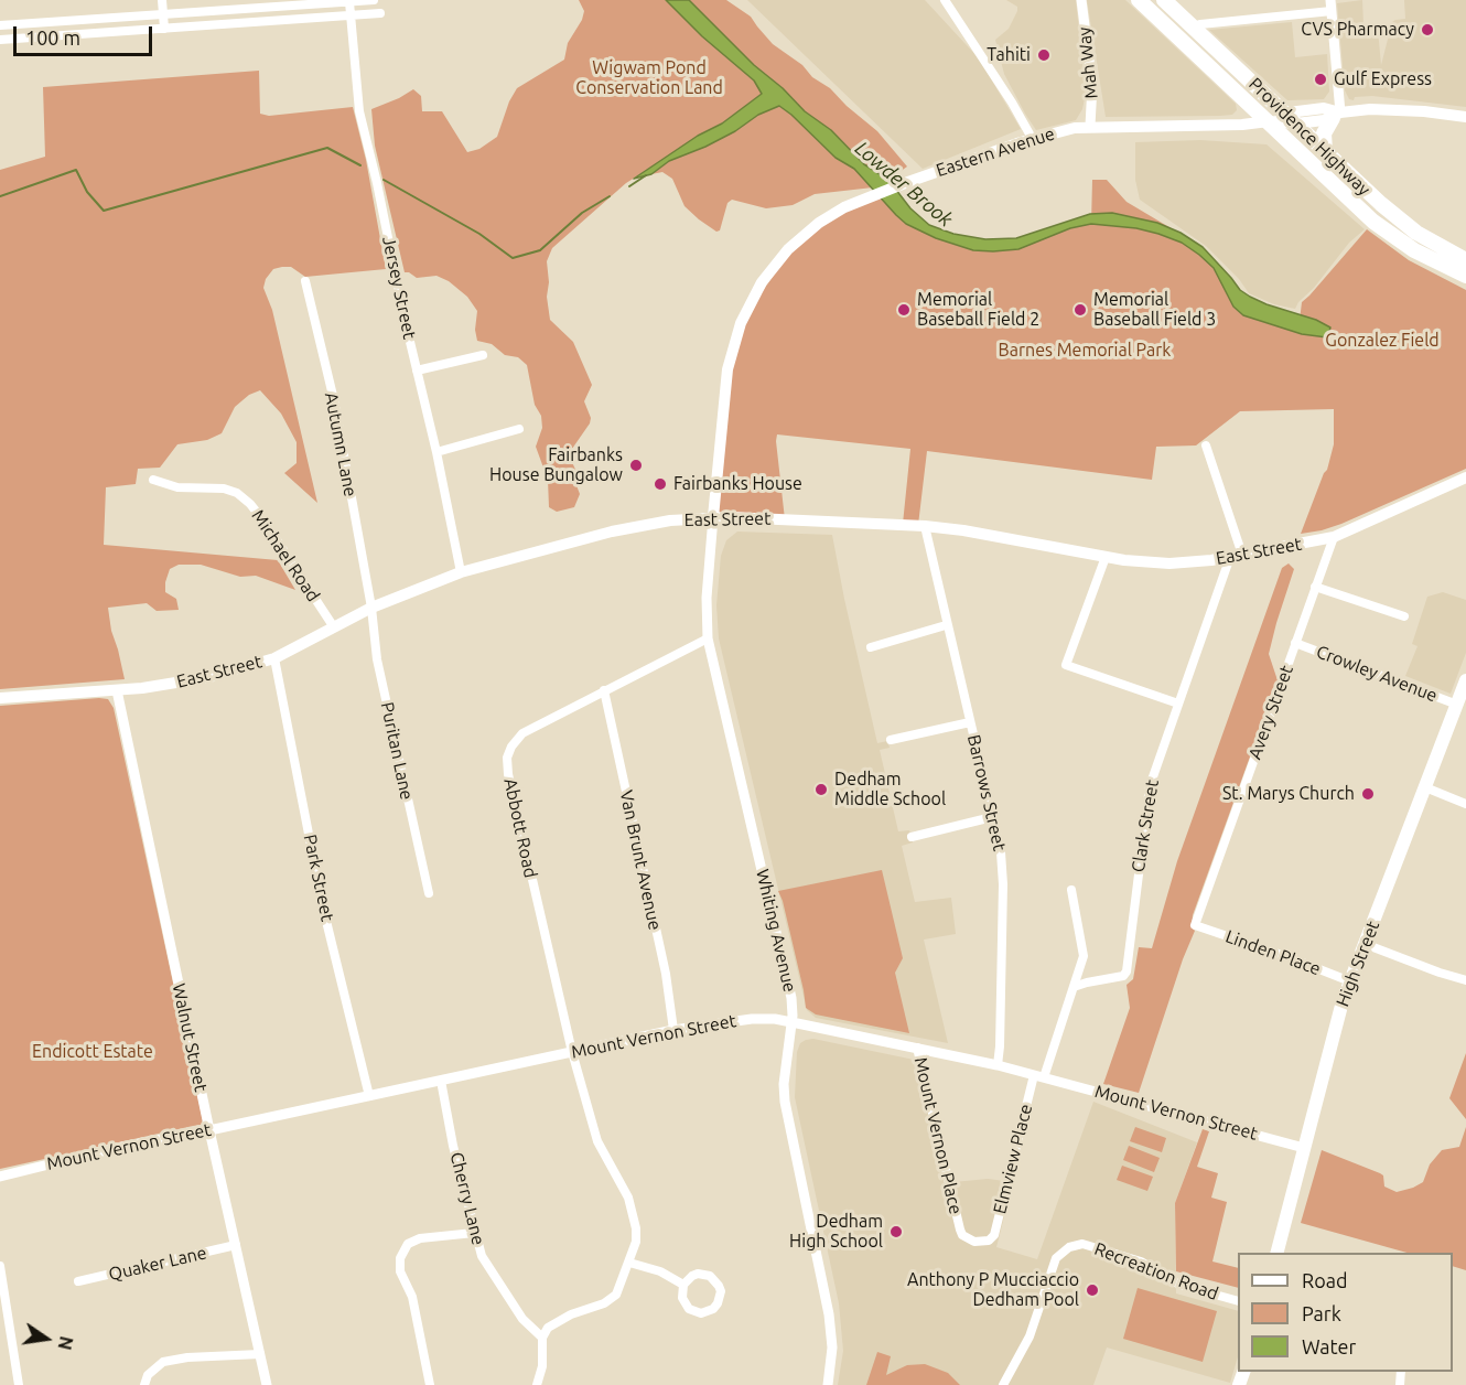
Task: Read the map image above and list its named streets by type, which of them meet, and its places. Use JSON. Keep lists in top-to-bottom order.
{
  "streets": {
    "highway": ["Providence Highway"],
    "main road": ["Eastern Avenue", "East Street", "High Street"],
    "street": [
      "Mah Way",
      "Jersey Street",
      "Autumn Lane",
      "Michael Road",
      "Crowley Avenue",
      "Avery Street",
      "Puritan Lane",
      "Barrows Street",
      "Clark Street",
      "Abbott Road",
      "Van Brunt Avenue",
      "Park Street",
      "Whiting Avenue",
      "Linden Place",
      "Mount Vernon Street",
      "Walnut Street",
      "Mount Vernon Place",
      "Elmview Place",
      "Cherry Lane",
      "Quaker Lane",
      "Recreation Road"
    ]
  },
  "crossings": [
    ["Mah Way", "Eastern Avenue"],
    ["Providence Highway", "Eastern Avenue"],
    ["Eastern Avenue", "East Street"],
    ["Eastern Avenue", "Whiting Avenue"],
    ["Jersey Street", "East Street"],
    ["Autumn Lane", "East Street"],
    ["Autumn Lane", "Puritan Lane"],
    ["East Street", "Michael Road"],
    ["East Street", "Avery Street"],
    ["East Street", "Puritan Lane"],
    ["East Street", "Barrows Street"],
    ["East Street", "Clark Street"],
    ["East Street", "Park Street"],
    ["East Street", "Whiting Avenue"],
    ["East Street", "Walnut Street"],
    ["Crowley Avenue", "Avery Street"],
    ["Crowley Avenue", "High Street"],
    ["Avery Street", "Linden Place"],
    ["Barrows Street", "Mount Vernon Street"],
    ["Clark Street", "Elmview Place"],
    ["Abbott Road", "Van Brunt Avenue"],
    ["Abbott Road", "Whiting Avenue"],
    ["Abbott Road", "Mount Vernon Street"],
    ["Abbott Road", "Cherry Lane"],
    ["Van Brunt Avenue", "Mount Vernon Street"],
    ["Park Street", "Mount Vernon Street"],
    ["Whiting Avenue", "Mount Vernon Street"],
    ["Linden Place", "High Street"],
    ["High Street", "Mount Vernon Street"],
    ["Mount Vernon Street", "Walnut Street"],
    ["Mount Vernon Street", "Mount Vernon Place"],
    ["Mount Vernon Street", "Elmview Place"],
    ["Mount Vernon Street", "Cherry Lane"],
    ["Walnut Street", "Quaker Lane"],
    ["Mount Vernon Place", "Elmview Place"]
  ],
  "water": ["Lowder Brook"],
  "parks": [
    "Wigwam Pond Conservation Land",
    "Gonzalez Field",
    "Barnes Memorial Park",
    "Endicott Estate"
  ],
  "places": [
    "CVS Pharmacy",
    "Tahiti",
    "Gulf Express",
    "Memorial Baseball Field 2",
    "Memorial Baseball Field 3",
    "Fairbanks House Bungalow",
    "Fairbanks House",
    "Dedham Middle School",
    "St. Marys Church",
    "Dedham High School",
    "Anthony P Mucciaccio Dedham Pool"
  ],
  "legend": ["Road", "Park", "Water"],
  "scale_bar": "100 m",
  "north": "right"
}
